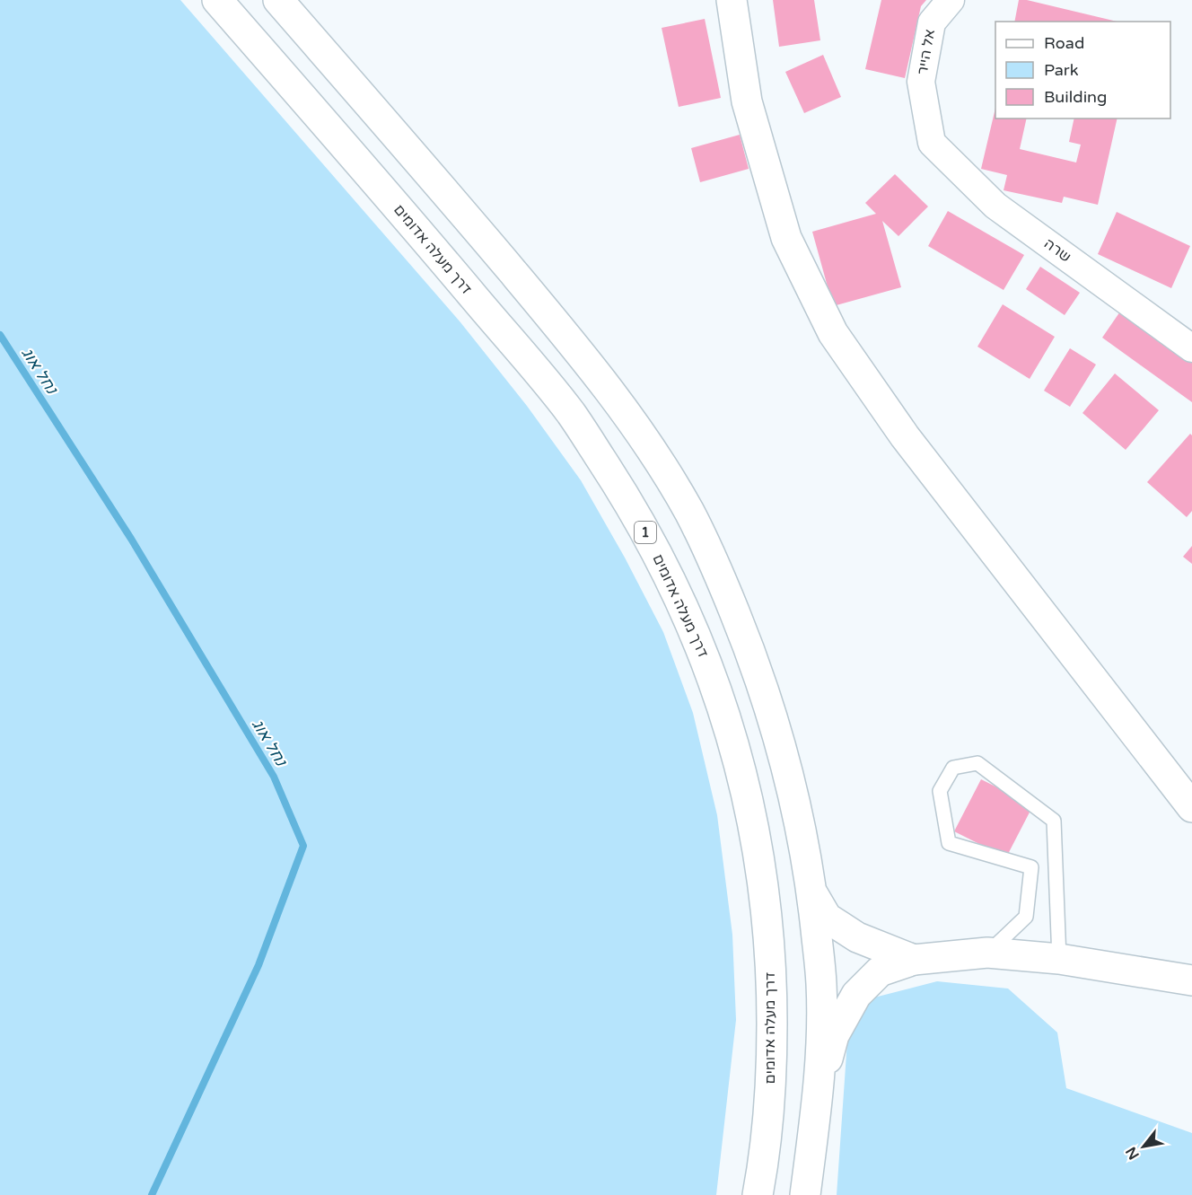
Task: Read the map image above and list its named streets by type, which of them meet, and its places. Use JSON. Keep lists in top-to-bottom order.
{
  "streets": {
    "main road": ["דרך מעלה אדומים", "1"],
    "street": ["אל הייר", "שרה"]
  },
  "crossings": [
    ["אל הייר", "שרה"]
  ],
  "water": ["נחל אוג"],
  "legend": ["Road", "Park", "Building"],
  "north": "bottom left"
}
